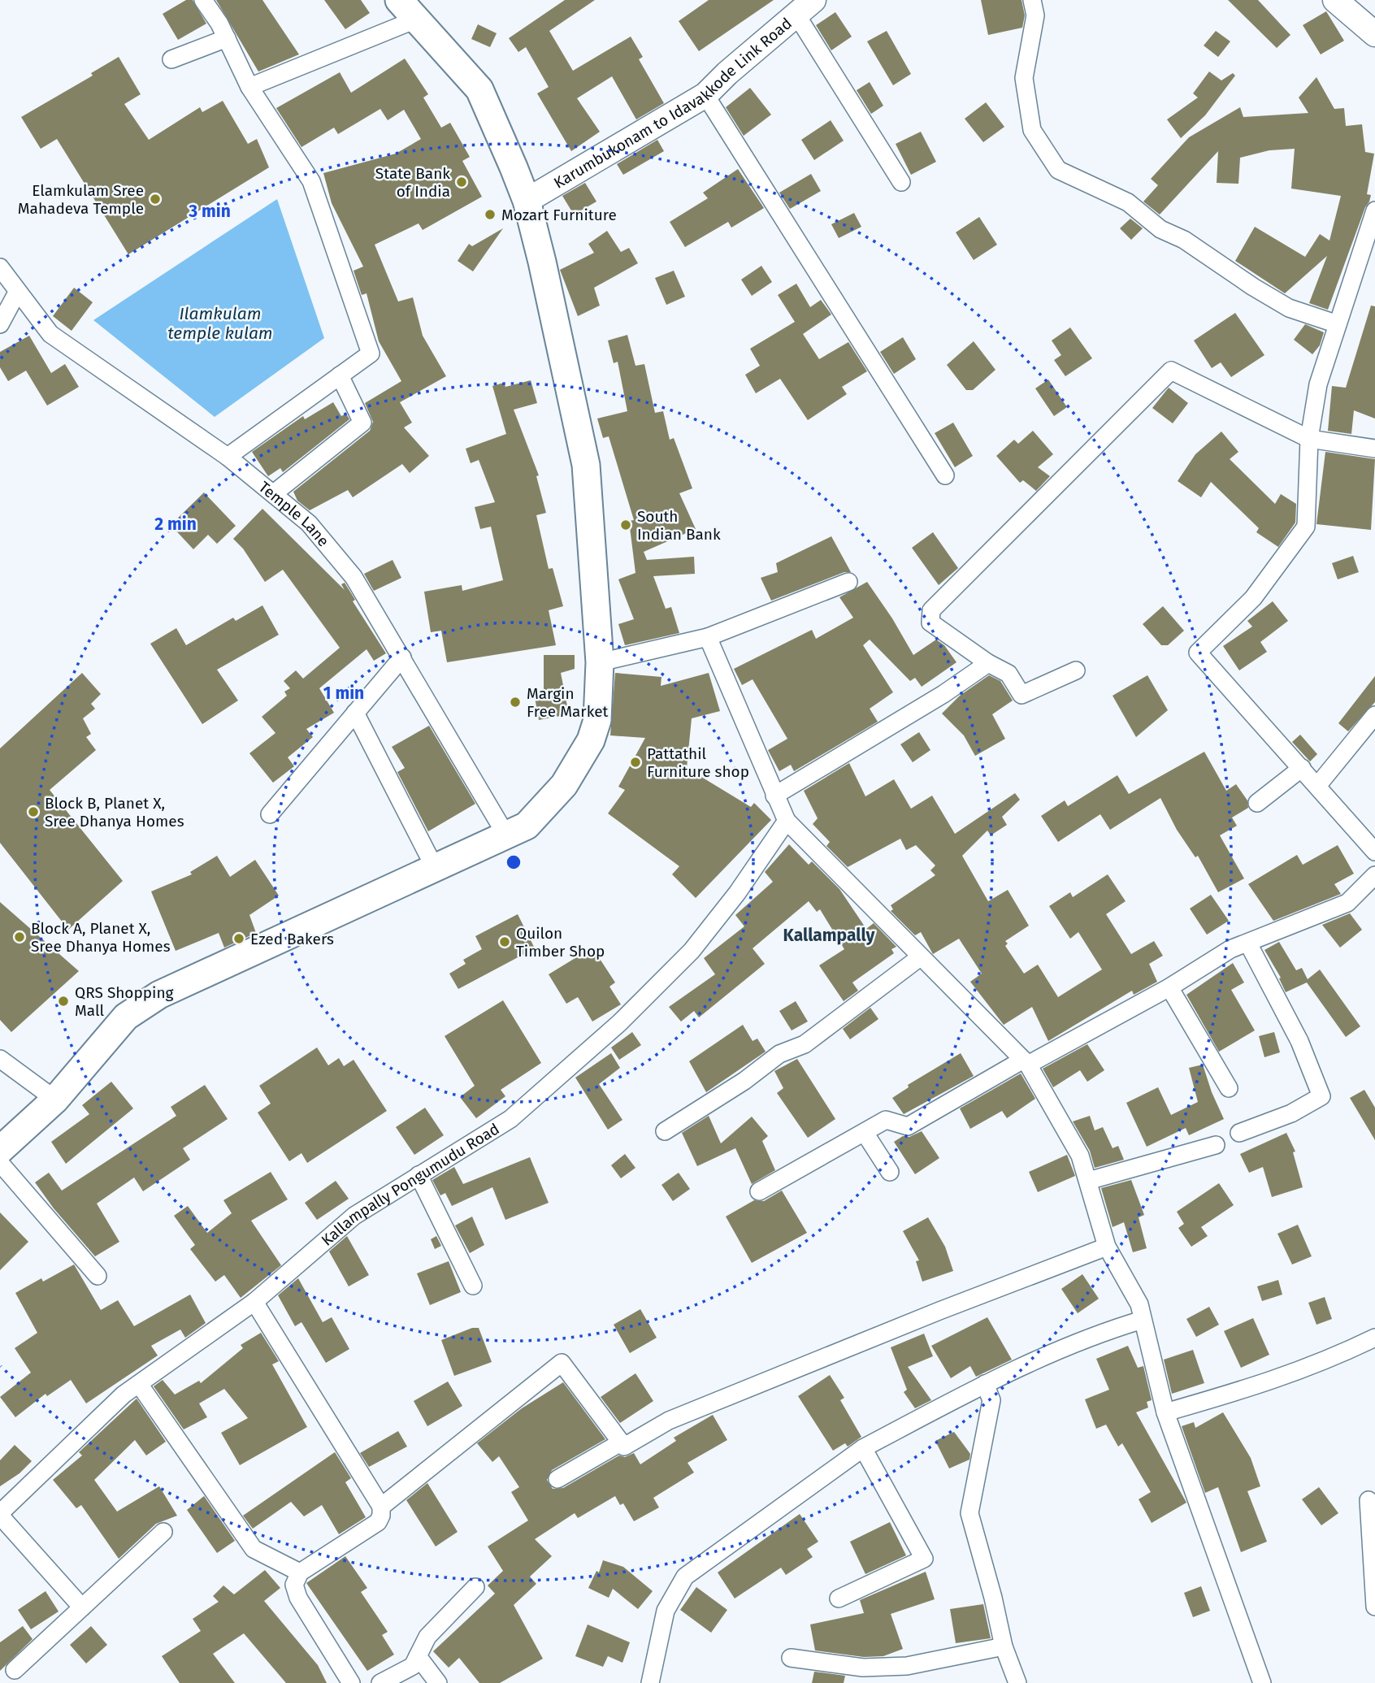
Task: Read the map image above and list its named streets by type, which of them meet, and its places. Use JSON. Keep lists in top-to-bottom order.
{
  "streets": {
    "street": ["Karumbukonam to Idavakkode Link Road", "Temple Lane", "Kallampally Pongumudu Road"]
  },
  "districts": ["Kallampally"],
  "water": ["Ilamkulam temple kulam"],
  "places": [
    "State Bank of India",
    "Elamkulam Sree Mahadeva Temple",
    "Mozart Furniture",
    "South Indian Bank",
    "Margin Free Market",
    "Pattathil Furniture shop",
    "Block B, Planet X, Sree Dhanya Homes",
    "Block A, Planet X, Sree Dhanya Homes",
    "Ezed Bakers",
    "Quilon Timber Shop",
    "QRS Shopping Mall"
  ],
  "rings": ["3 min", "2 min", "1 min"]
}
